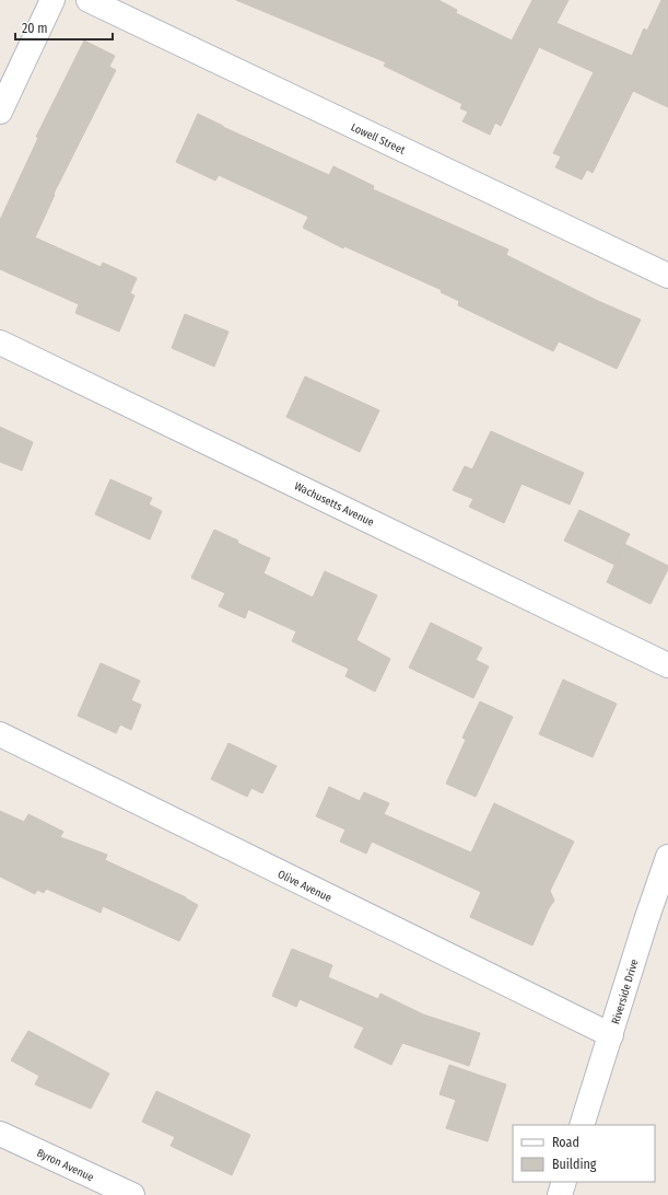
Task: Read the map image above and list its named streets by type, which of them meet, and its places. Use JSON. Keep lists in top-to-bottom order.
{
  "streets": {
    "street": [
      "Lowell Street",
      "Wachusetts Avenue",
      "Olive Avenue",
      "Riverside Drive",
      "Byron Avenue"
    ]
  },
  "crossings": [
    ["Olive Avenue", "Riverside Drive"]
  ],
  "legend": ["Road", "Building"],
  "scale_bar": "20 m"
}
